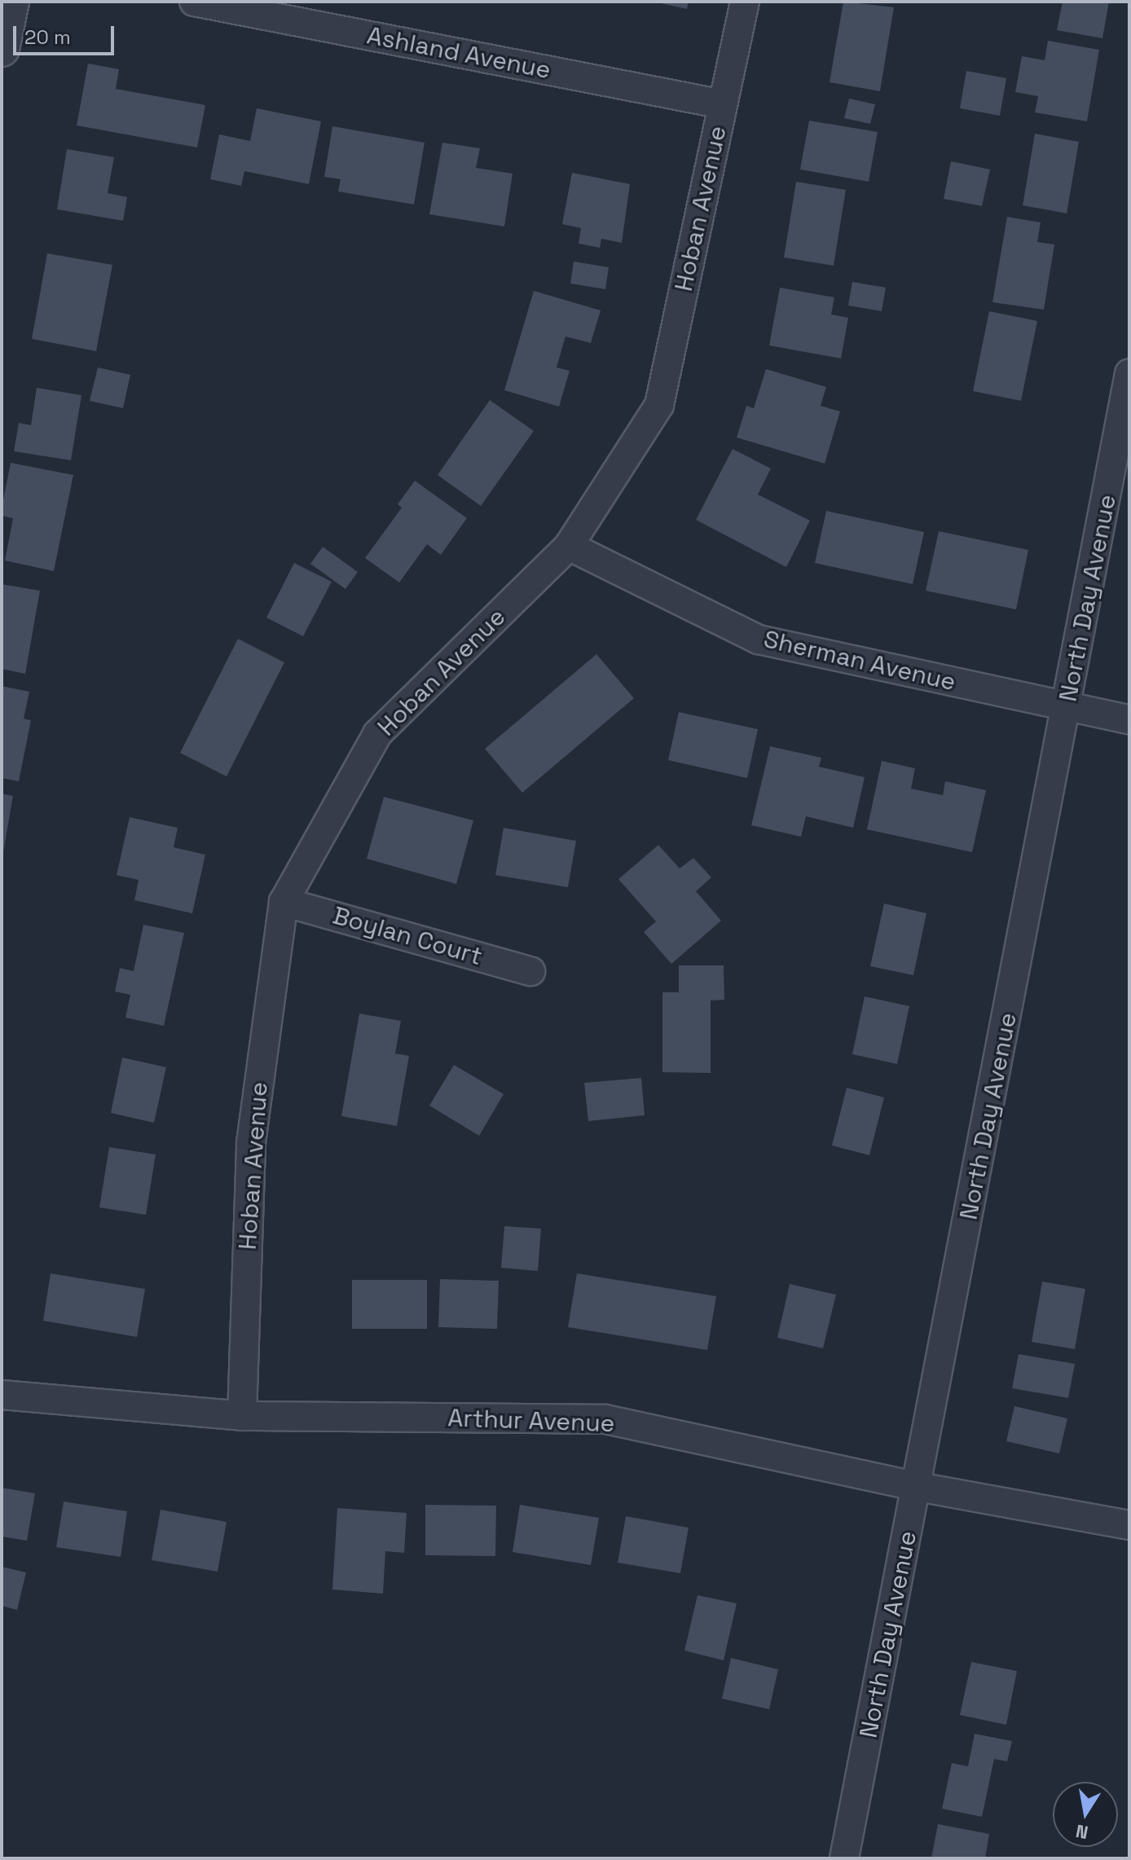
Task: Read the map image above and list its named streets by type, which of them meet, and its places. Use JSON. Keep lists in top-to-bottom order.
{
  "streets": {
    "street": [
      "Ashland Avenue",
      "Hoban Avenue",
      "North Day Avenue",
      "Sherman Avenue",
      "Boylan Court",
      "Arthur Avenue"
    ]
  },
  "crossings": [
    ["Ashland Avenue", "Hoban Avenue"],
    ["Hoban Avenue", "Sherman Avenue"],
    ["Hoban Avenue", "Boylan Court"],
    ["Hoban Avenue", "Arthur Avenue"],
    ["North Day Avenue", "Sherman Avenue"],
    ["North Day Avenue", "Arthur Avenue"]
  ],
  "scale_bar": "20 m",
  "north": "bottom"
}
